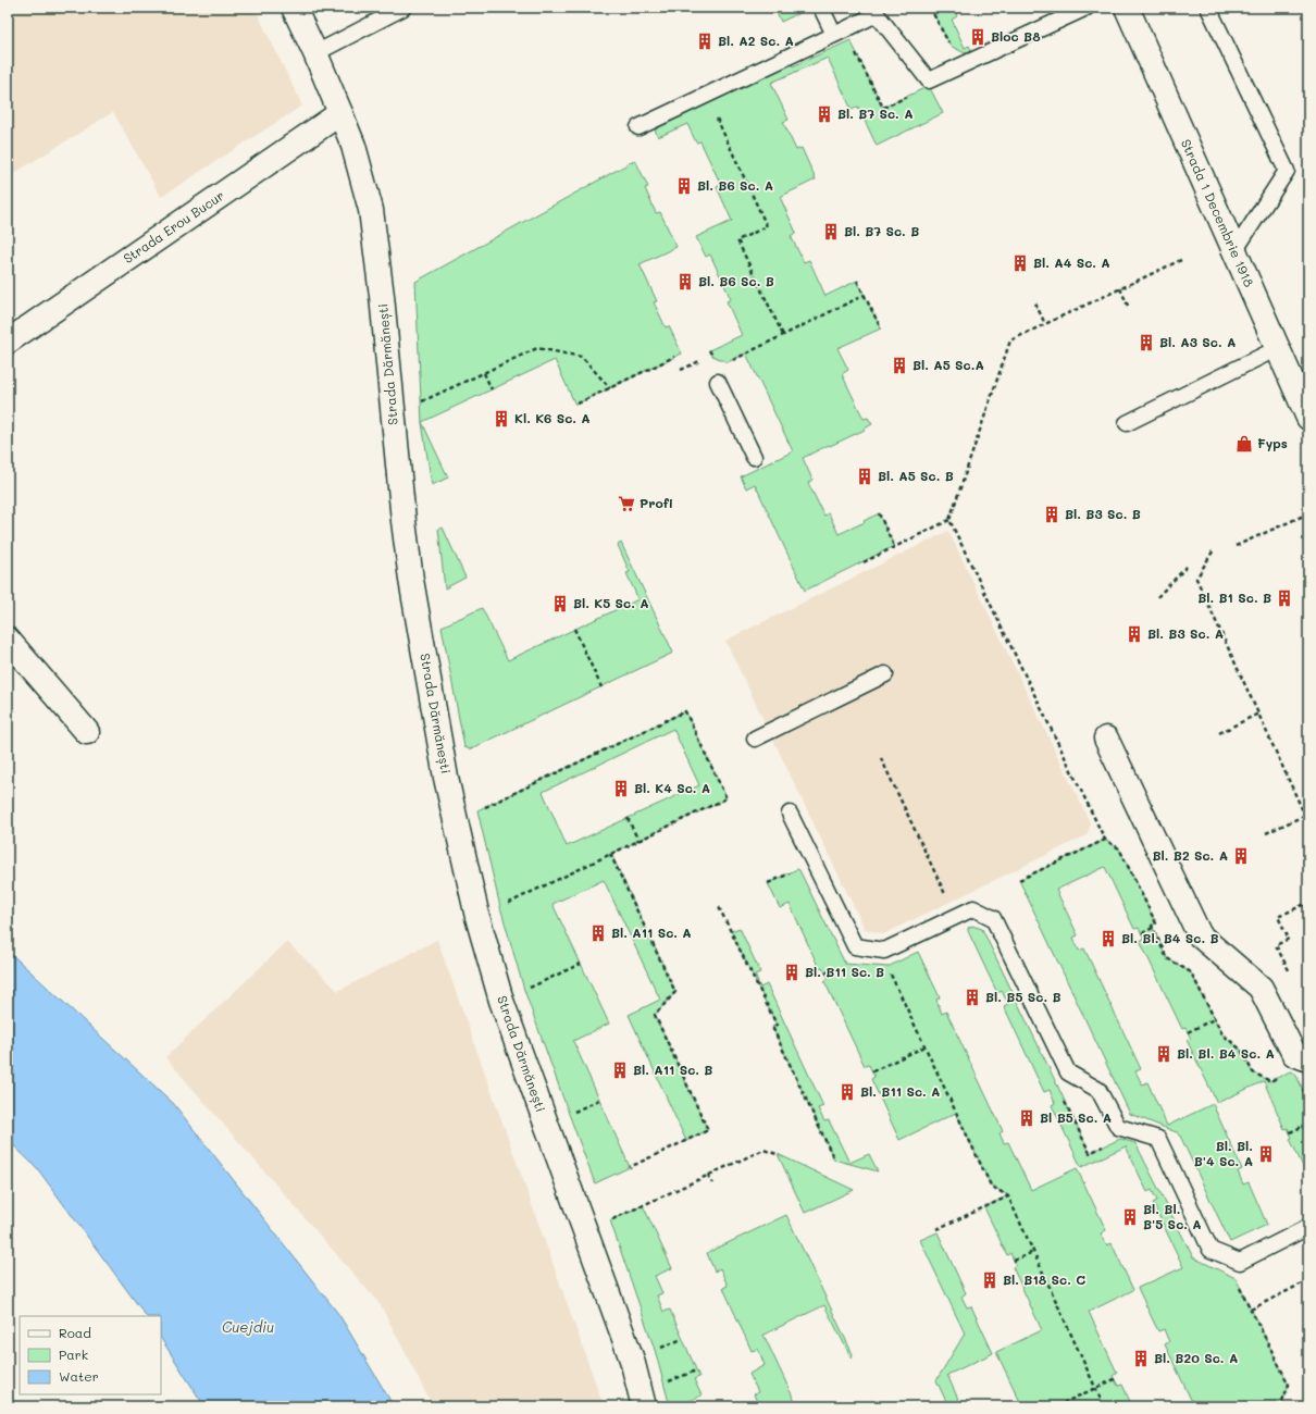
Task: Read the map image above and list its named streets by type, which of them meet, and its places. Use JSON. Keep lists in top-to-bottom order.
{
  "streets": {
    "street": ["Strada 1 Decembrie 1918", "Strada Erou Bucur", "Strada Dărmănești"]
  },
  "crossings": [
    ["Strada Erou Bucur", "Strada Dărmănești"]
  ],
  "water": ["Cuejdiu"],
  "places": {
    "building": [
      "Bloc B8",
      "Bl. A2 Sc. A",
      "Bl. B7 Sc. A",
      "Bl. B6 Sc. A",
      "Bl. B7 Sc. B",
      "Bl. A4 Sc. A",
      "Bl. B6 Sc. B",
      "Bl. A3 Sc. A",
      "Bl. A5 Sc.A",
      "Kl. K6 Sc. A",
      "Bl. A5 Sc. B",
      "Bl. B3 Sc. B",
      "Bl. B1 Sc. B",
      "Bl. K5 Sc. A",
      "Bl. B3 Sc. A",
      "Bl. K4 Sc. A",
      "Bl. B2 Sc. A",
      "Bl. A11 Sc. A",
      "Bl. Bl. B4 Sc. B",
      "Bl. B11 Sc. B",
      "Bl. B5 Sc. B",
      "Bl. Bl. B4 Sc. A",
      "Bl. A11 Sc. B",
      "Bl. B11 Sc. A",
      "Bl B5 Sc. A",
      "Bl. Bl. B'4 Sc. A",
      "Bl. Bl. B'5 Sc. A",
      "Bl. B18 Sc. C",
      "Bl. B20 Sc. A"
    ],
    "shop": ["Fyps"],
    "supermarket": ["Profi"]
  },
  "legend": ["Road", "Park", "Water"]
}
